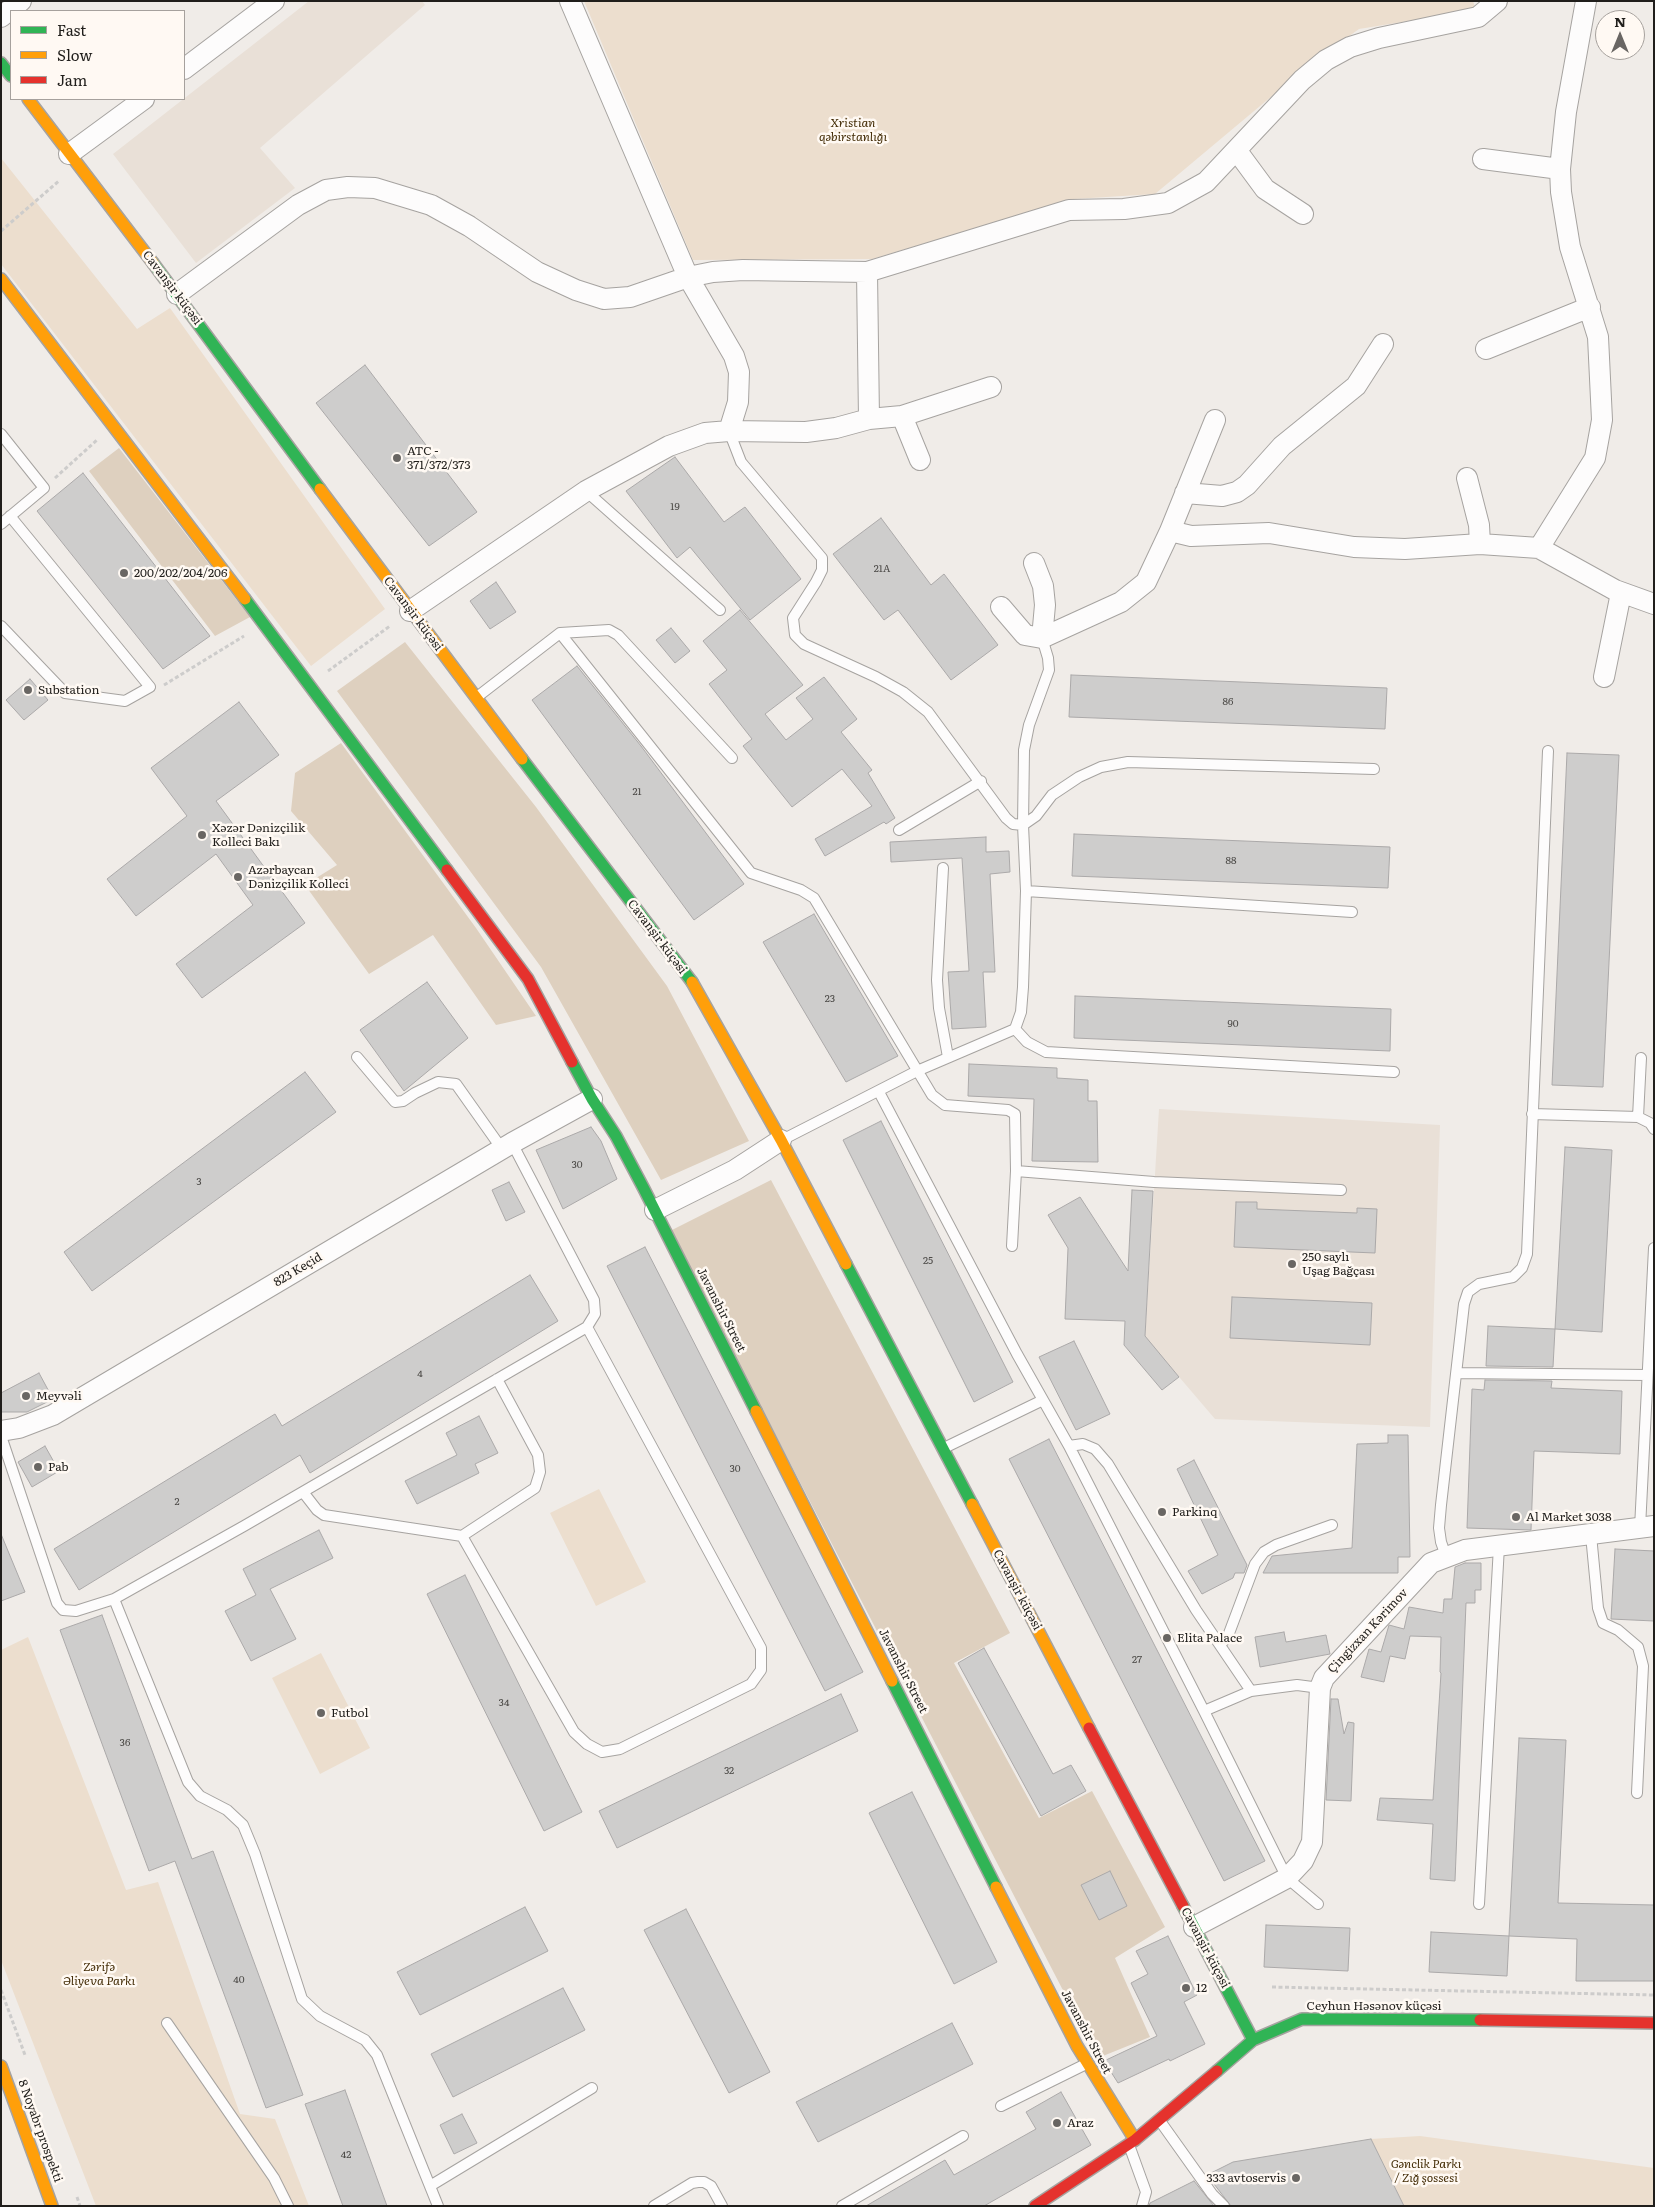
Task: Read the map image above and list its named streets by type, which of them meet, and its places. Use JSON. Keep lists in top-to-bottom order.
{
  "streets": {
    "main road": [
      "Cavanşir küçəsi",
      "Javanshir Street",
      "Ceyhun Həsənov küçəsi",
      "8 Noyabr prospekti"
    ],
    "street": ["823 Keçid", "Çingizxan Kərimov"]
  },
  "crossings": [
    ["Cavanşir küçəsi", "Ceyhun Həsənov küçəsi"],
    ["Javanshir Street", "Ceyhun Həsənov küçəsi"]
  ],
  "parks": ["Xristian qəbirstanlığı", "Zərifə Əliyeva Parkı", "Gənclik Parkı / Zığ şossesi"],
  "places": [
    "ATC - 371/372/373",
    "200/202/204/206",
    "Substation",
    "Xəzər Dənizçilik Kolleci Bakı",
    "Azərbaycan Dənizçilik Kolleci",
    "250 saylı Uşag Bağçası",
    "Meyvəli",
    "Pab",
    "Parkinq",
    "Al Market 3038",
    "Elita Palace",
    "Futbol",
    "12",
    "Araz",
    "333 avtoservis"
  ],
  "house_numbers": [
    "19",
    "21A",
    "86",
    "21",
    "88",
    "23",
    "90",
    "30",
    "3",
    "25",
    "4",
    "30",
    "2",
    "27",
    "34",
    "36",
    "32",
    "40",
    "42"
  ],
  "legend": ["Fast", "Slow", "Jam"],
  "north": "top"
}
